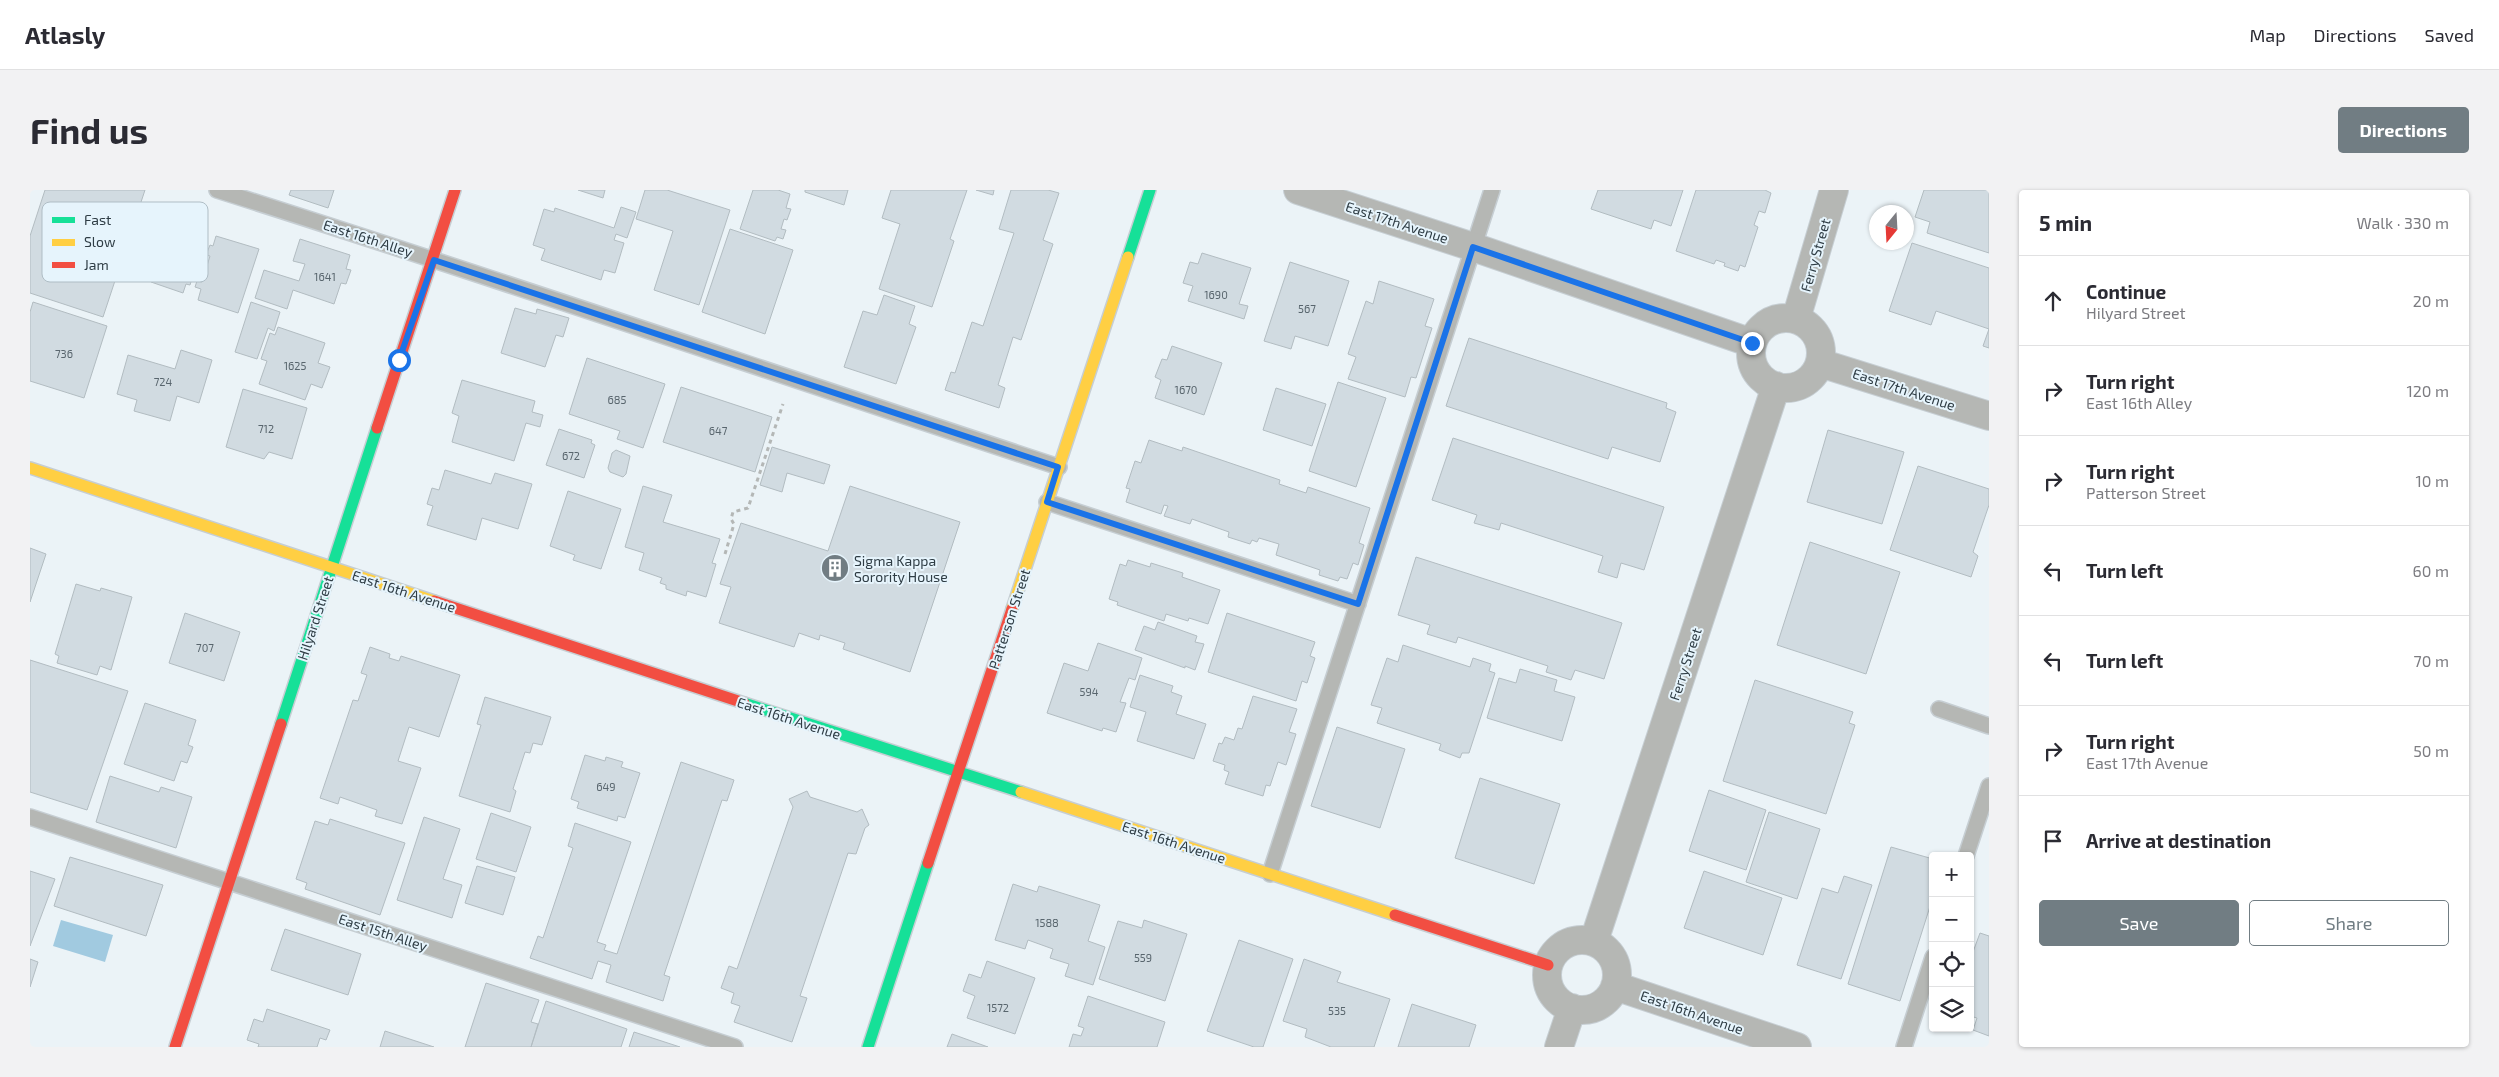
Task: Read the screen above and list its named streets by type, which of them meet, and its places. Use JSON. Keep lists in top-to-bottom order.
{
  "streets": {
    "main road": ["East 16th Avenue", "Hilyard Street", "Patterson Street"],
    "street": ["East 17th Avenue", "Ferry Street"],
    "lane": ["East 16th Alley", "East 15th Alley"]
  },
  "crossings": [
    ["East 17th Avenue", "Ferry Street"],
    ["East 16th Alley", "Hilyard Street"],
    ["East 16th Alley", "Patterson Street"],
    ["Ferry Street", "East 16th Avenue"],
    ["East 16th Avenue", "Hilyard Street"],
    ["East 16th Avenue", "Patterson Street"],
    ["Hilyard Street", "East 15th Alley"]
  ],
  "places": {
    "building": ["Sigma Kappa Sorority House"]
  },
  "house_numbers": [
    "1641",
    "1690",
    "567",
    "736",
    "1625",
    "724",
    "1670",
    "685",
    "712",
    "647",
    "672",
    "707",
    "594",
    "649",
    "1588",
    "559",
    "1572",
    "535"
  ],
  "legend": ["Fast", "Slow", "Jam"],
  "north": "bottom",
  "page": {
    "header": "Atlasly",
    "nav": ["Map", "Directions", "Saved"],
    "buttons": [
      "Directions",
      ["Save", "Share"]
    ],
    "title": "Find us",
    "heading": ["5 min", "Walk · 330 m"],
    "list": [
      ["Continue", "Hilyard Street", "20 m"],
      ["Turn right", "East 16th Alley", "120 m"],
      ["Turn right", "Patterson Street", "10 m"],
      ["Turn left", "60 m"],
      ["Turn left", "70 m"],
      ["Turn right", "East 17th Avenue", "50 m"],
      "Arrive at destination"
    ],
    "map_buttons": ["+", "−"]
  }
}
